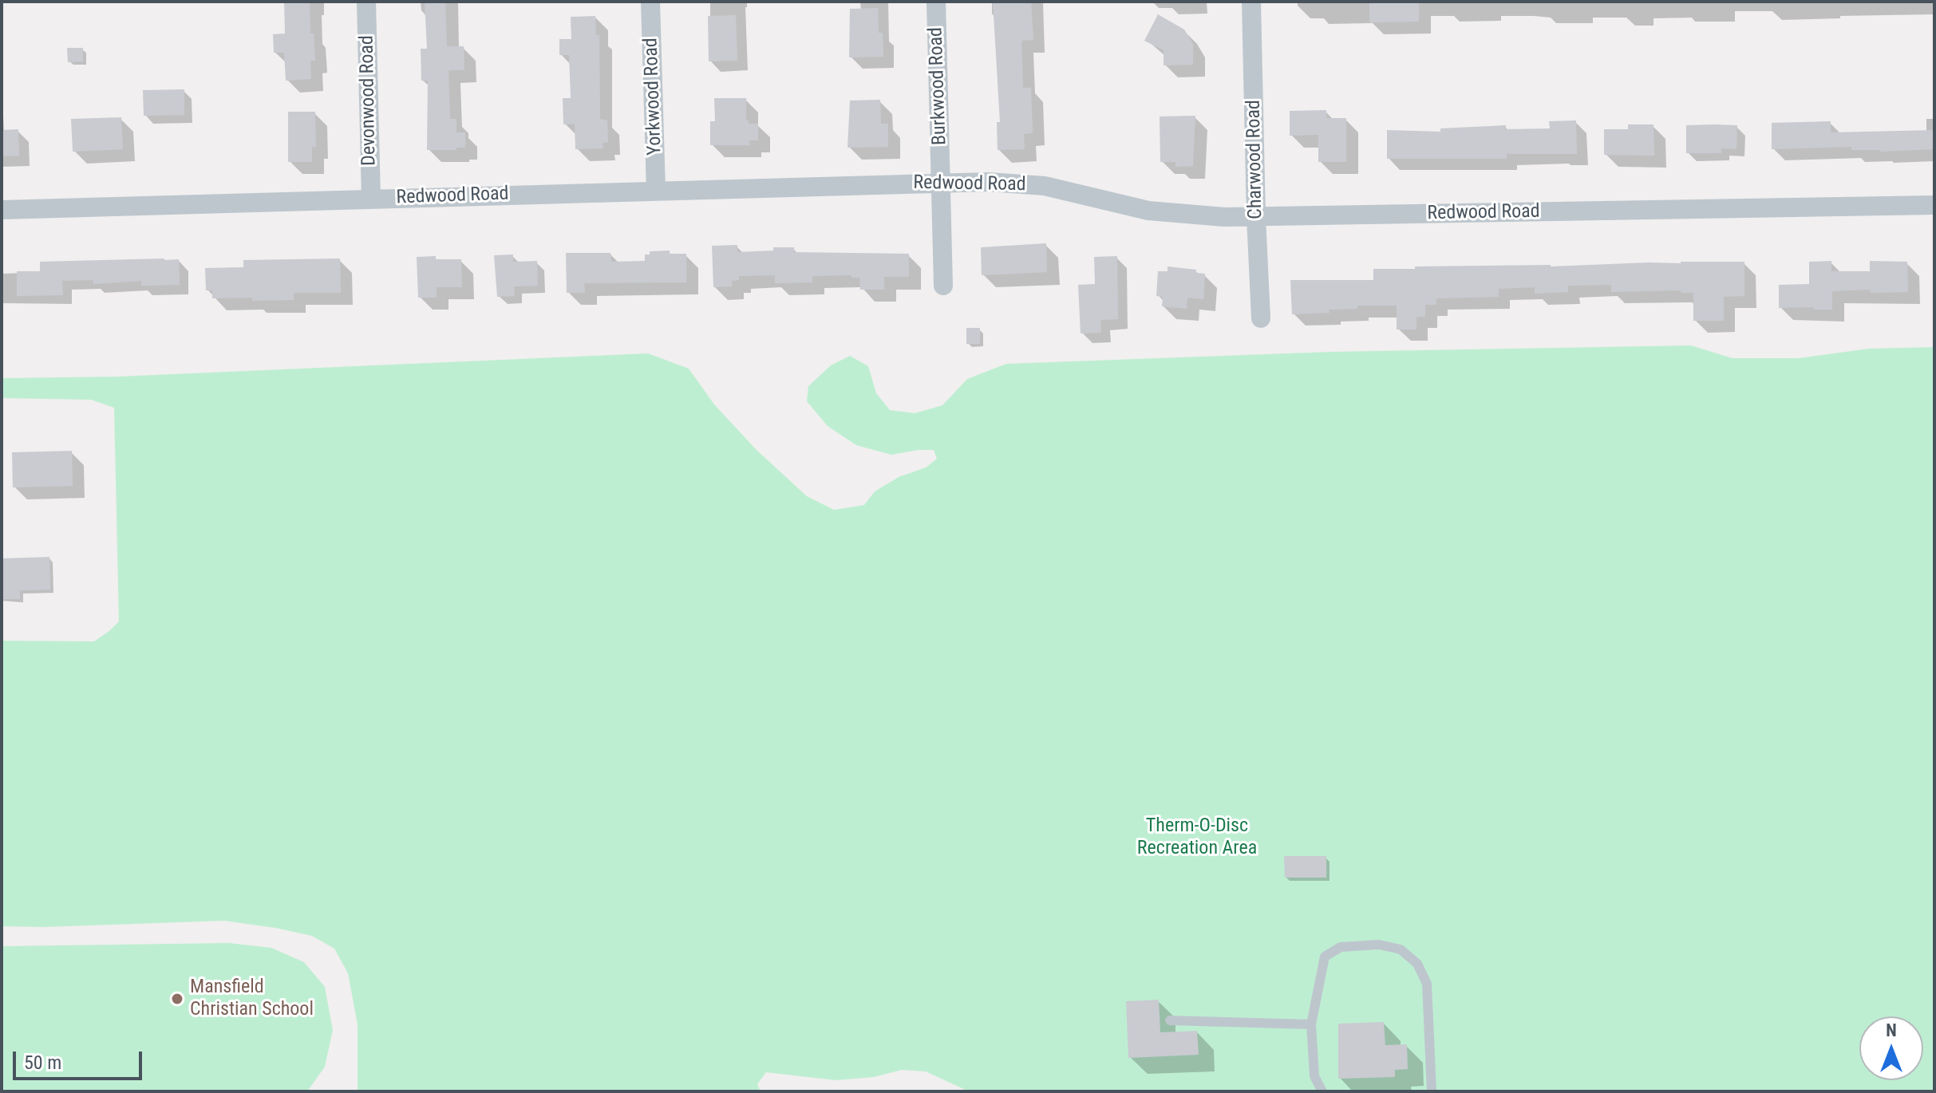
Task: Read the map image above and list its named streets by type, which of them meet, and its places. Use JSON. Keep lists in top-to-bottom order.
{
  "streets": {
    "street": [
      "Burkwood Road",
      "Yorkwood Road",
      "Devonwood Road",
      "Charwood Road",
      "Redwood Road"
    ]
  },
  "crossings": [
    ["Burkwood Road", "Redwood Road"],
    ["Yorkwood Road", "Redwood Road"],
    ["Devonwood Road", "Redwood Road"],
    ["Charwood Road", "Redwood Road"]
  ],
  "parks": ["Therm-O-Disc Recreation Area"],
  "places": ["Mansfield Christian School"],
  "scale_bar": "50 m",
  "north": "top"
}
